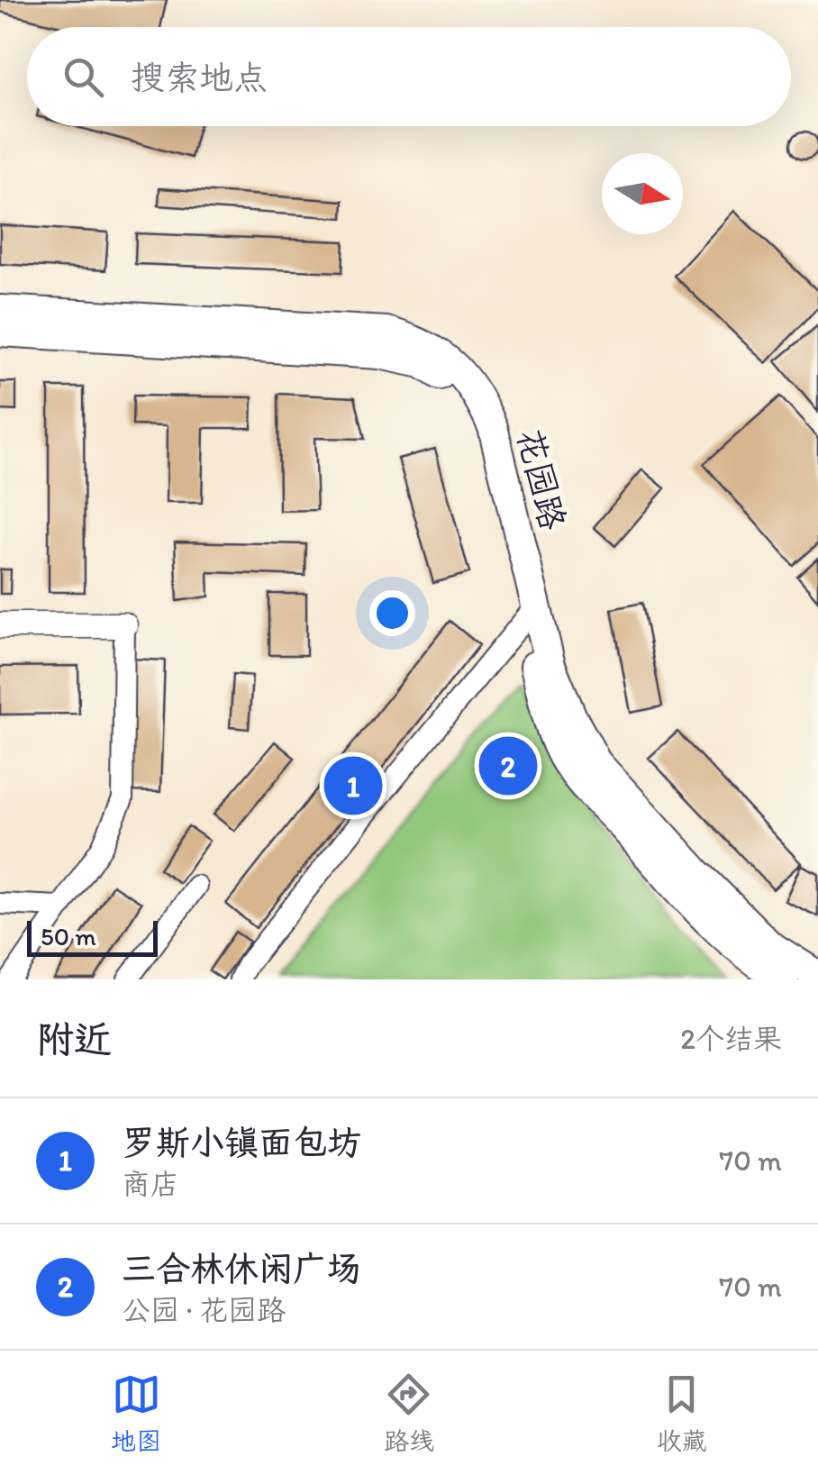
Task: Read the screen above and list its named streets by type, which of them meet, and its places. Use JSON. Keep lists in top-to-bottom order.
{
  "streets": {
    "main road": ["花园路"]
  },
  "scale_bar": "50 m",
  "north": "right",
  "page": {
    "search": "搜索地点",
    "pins": ["2", "1"],
    "scale": "50 m",
    "heading": ["附近", "2个结果"],
    "list": [
      {
        "mark": "1",
        "name": "罗斯小镇面包坊",
        "note": "商店",
        "value": "70 m"
      },
      {
        "mark": "2",
        "name": "三合林休闲广场",
        "note": "公园 · 花园路",
        "value": "70 m"
      }
    ],
    "nav": ["地图", "路线", "收藏"]
  }
}
